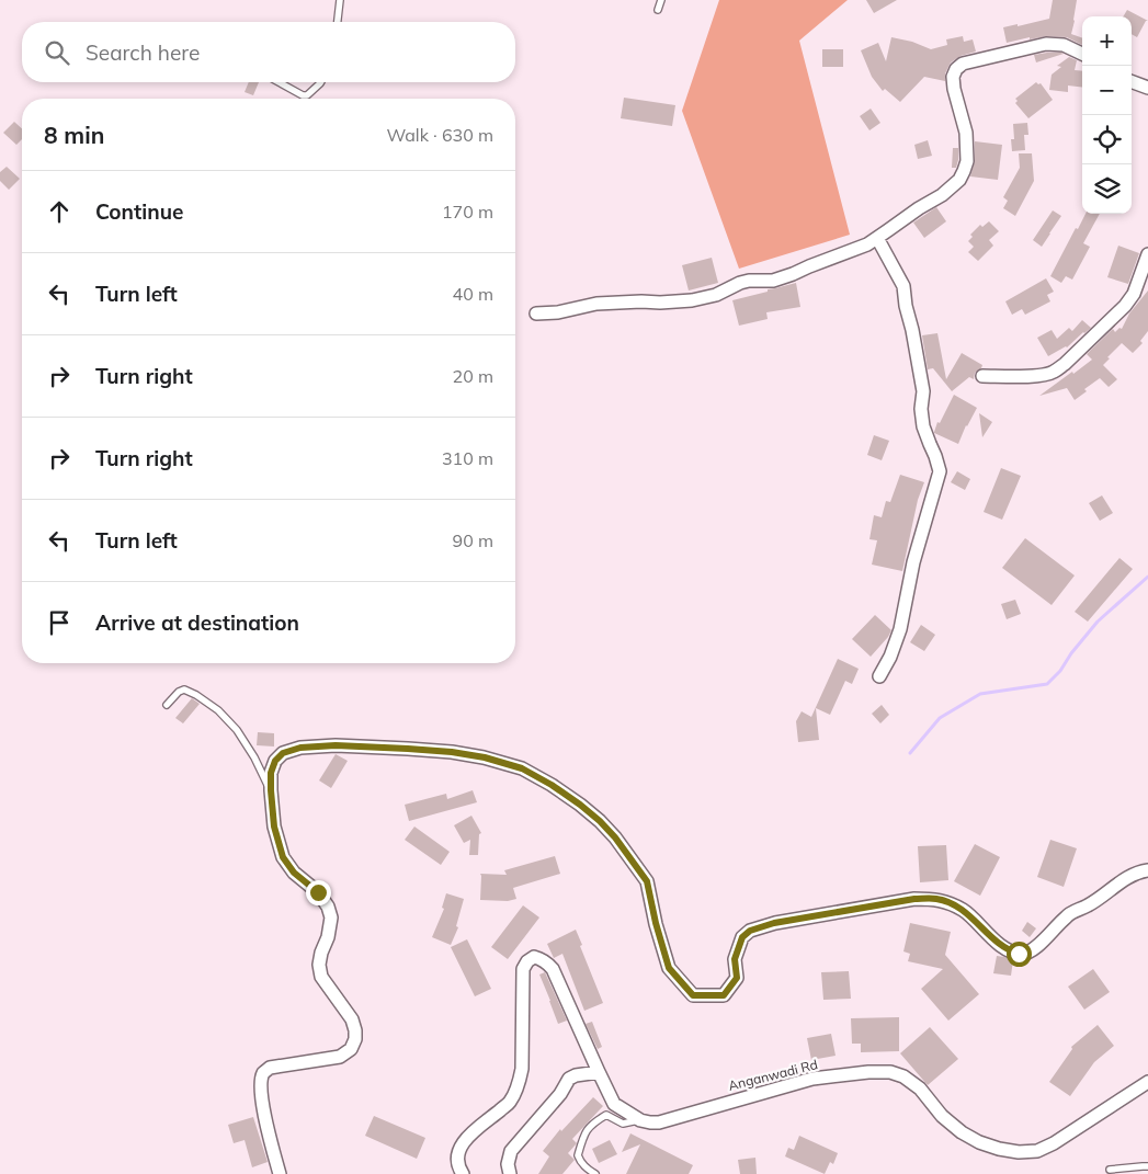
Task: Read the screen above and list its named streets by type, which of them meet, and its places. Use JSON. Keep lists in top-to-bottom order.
{
  "streets": {
    "street": ["Anganwadi Rd"]
  },
  "page": {
    "map_buttons": ["+", "−"],
    "search": "Search here",
    "heading": ["8 min", "Walk · 630 m"],
    "list": [
      ["Continue", "170 m"],
      ["Turn left", "40 m"],
      ["Turn right", "20 m"],
      ["Turn right", "310 m"],
      ["Turn left", "90 m"],
      "Arrive at destination"
    ]
  }
}
